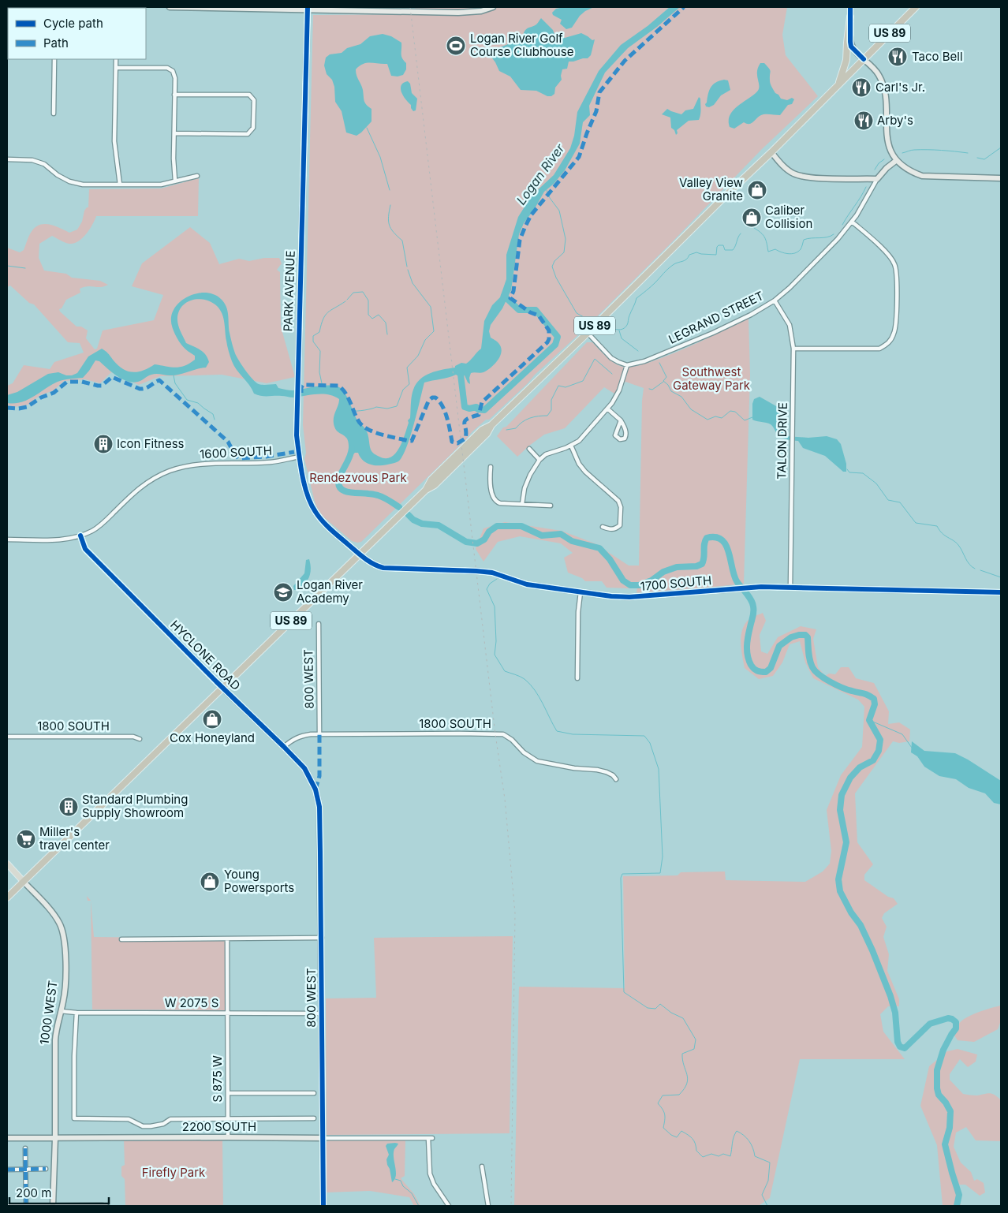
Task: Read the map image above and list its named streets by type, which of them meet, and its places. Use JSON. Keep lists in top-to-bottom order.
{
  "streets": {
    "highway": ["US 89"],
    "main road": ["1000 WEST"],
    "street": [
      "PARK AVENUE",
      "LEGRAND STREET",
      "TALON DRIVE",
      "1600 SOUTH",
      "1700 SOUTH",
      "HYCLONE ROAD",
      "800 WEST",
      "1800 SOUTH",
      "W 2075 S",
      "S 875 W",
      "2200 SOUTH"
    ]
  },
  "crossings": [
    ["US 89", "PARK AVENUE"],
    ["US 89", "1700 SOUTH"],
    ["US 89", "HYCLONE ROAD"],
    ["US 89", "1000 WEST"],
    ["PARK AVENUE", "1600 SOUTH"],
    ["PARK AVENUE", "1700 SOUTH"],
    ["LEGRAND STREET", "TALON DRIVE"],
    ["TALON DRIVE", "1700 SOUTH"],
    ["1600 SOUTH", "HYCLONE ROAD"],
    ["HYCLONE ROAD", "800 WEST"],
    ["HYCLONE ROAD", "1800 SOUTH"],
    ["800 WEST", "1800 SOUTH"],
    ["800 WEST", "W 2075 S"],
    ["800 WEST", "2200 SOUTH"],
    ["W 2075 S", "1000 WEST"],
    ["W 2075 S", "S 875 W"],
    ["1000 WEST", "2200 SOUTH"],
    ["S 875 W", "2200 SOUTH"]
  ],
  "water": ["Logan River"],
  "parks": ["Southwest Gateway Park", "Rendezvous Park", "Firefly Park"],
  "places": {
    "sports": ["Logan River Golf Course Clubhouse"],
    "restaurant": ["Taco Bell", "Carl's Jr.", "Arby's"],
    "shop": [
      "Valley View Granite",
      "Caliber Collision",
      "Cox Honeyland",
      "Young Powersports"
    ],
    "building": ["Icon Fitness", "Standard Plumbing Supply Showroom"],
    "school or university": ["Logan River Academy"],
    "supermarket": ["Miller's travel center"]
  },
  "legend": ["Cycle path", "Path"],
  "scale_bar": "200 m"
}
